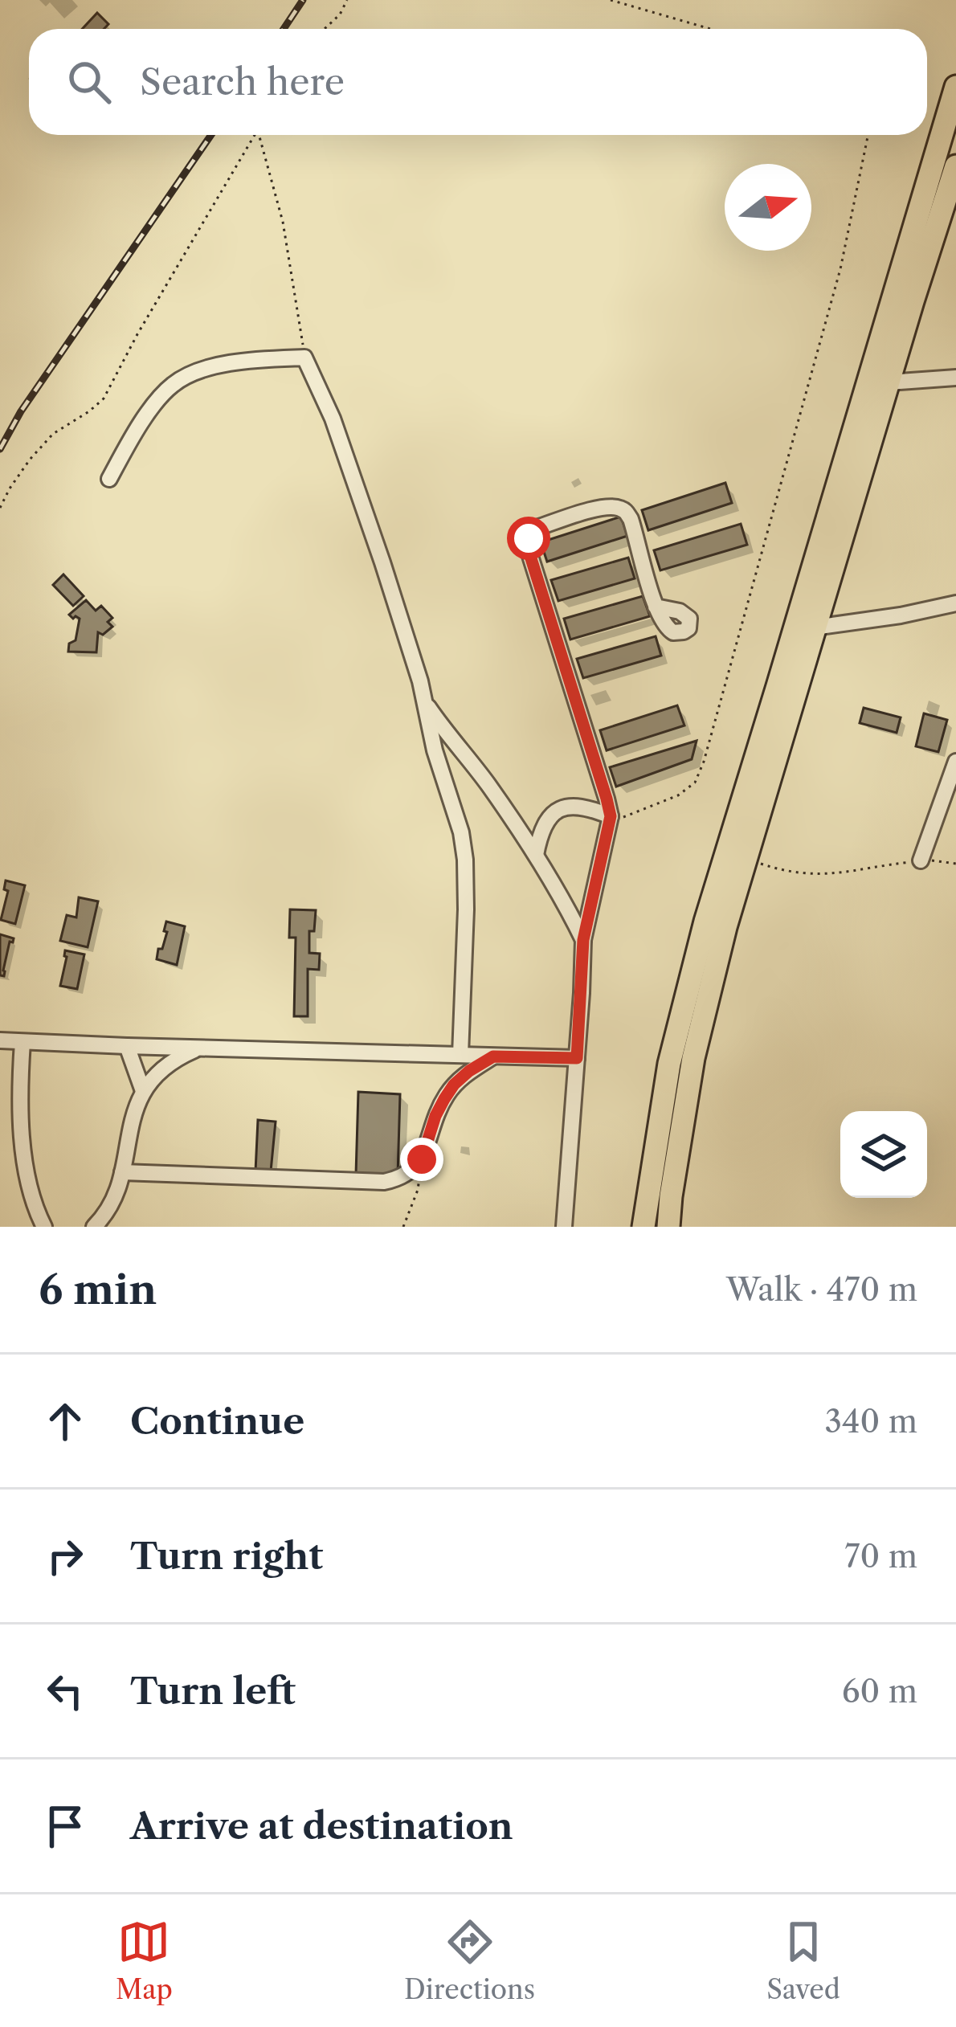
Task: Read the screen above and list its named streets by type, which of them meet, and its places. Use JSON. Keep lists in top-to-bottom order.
{
  "north": "right",
  "page": {
    "search": "Search here",
    "heading": ["6 min", "Walk · 470 m"],
    "list": [
      ["Continue", "340 m"],
      ["Turn right", "70 m"],
      ["Turn left", "60 m"],
      "Arrive at destination"
    ],
    "nav": ["Map", "Directions", "Saved"]
  }
}
